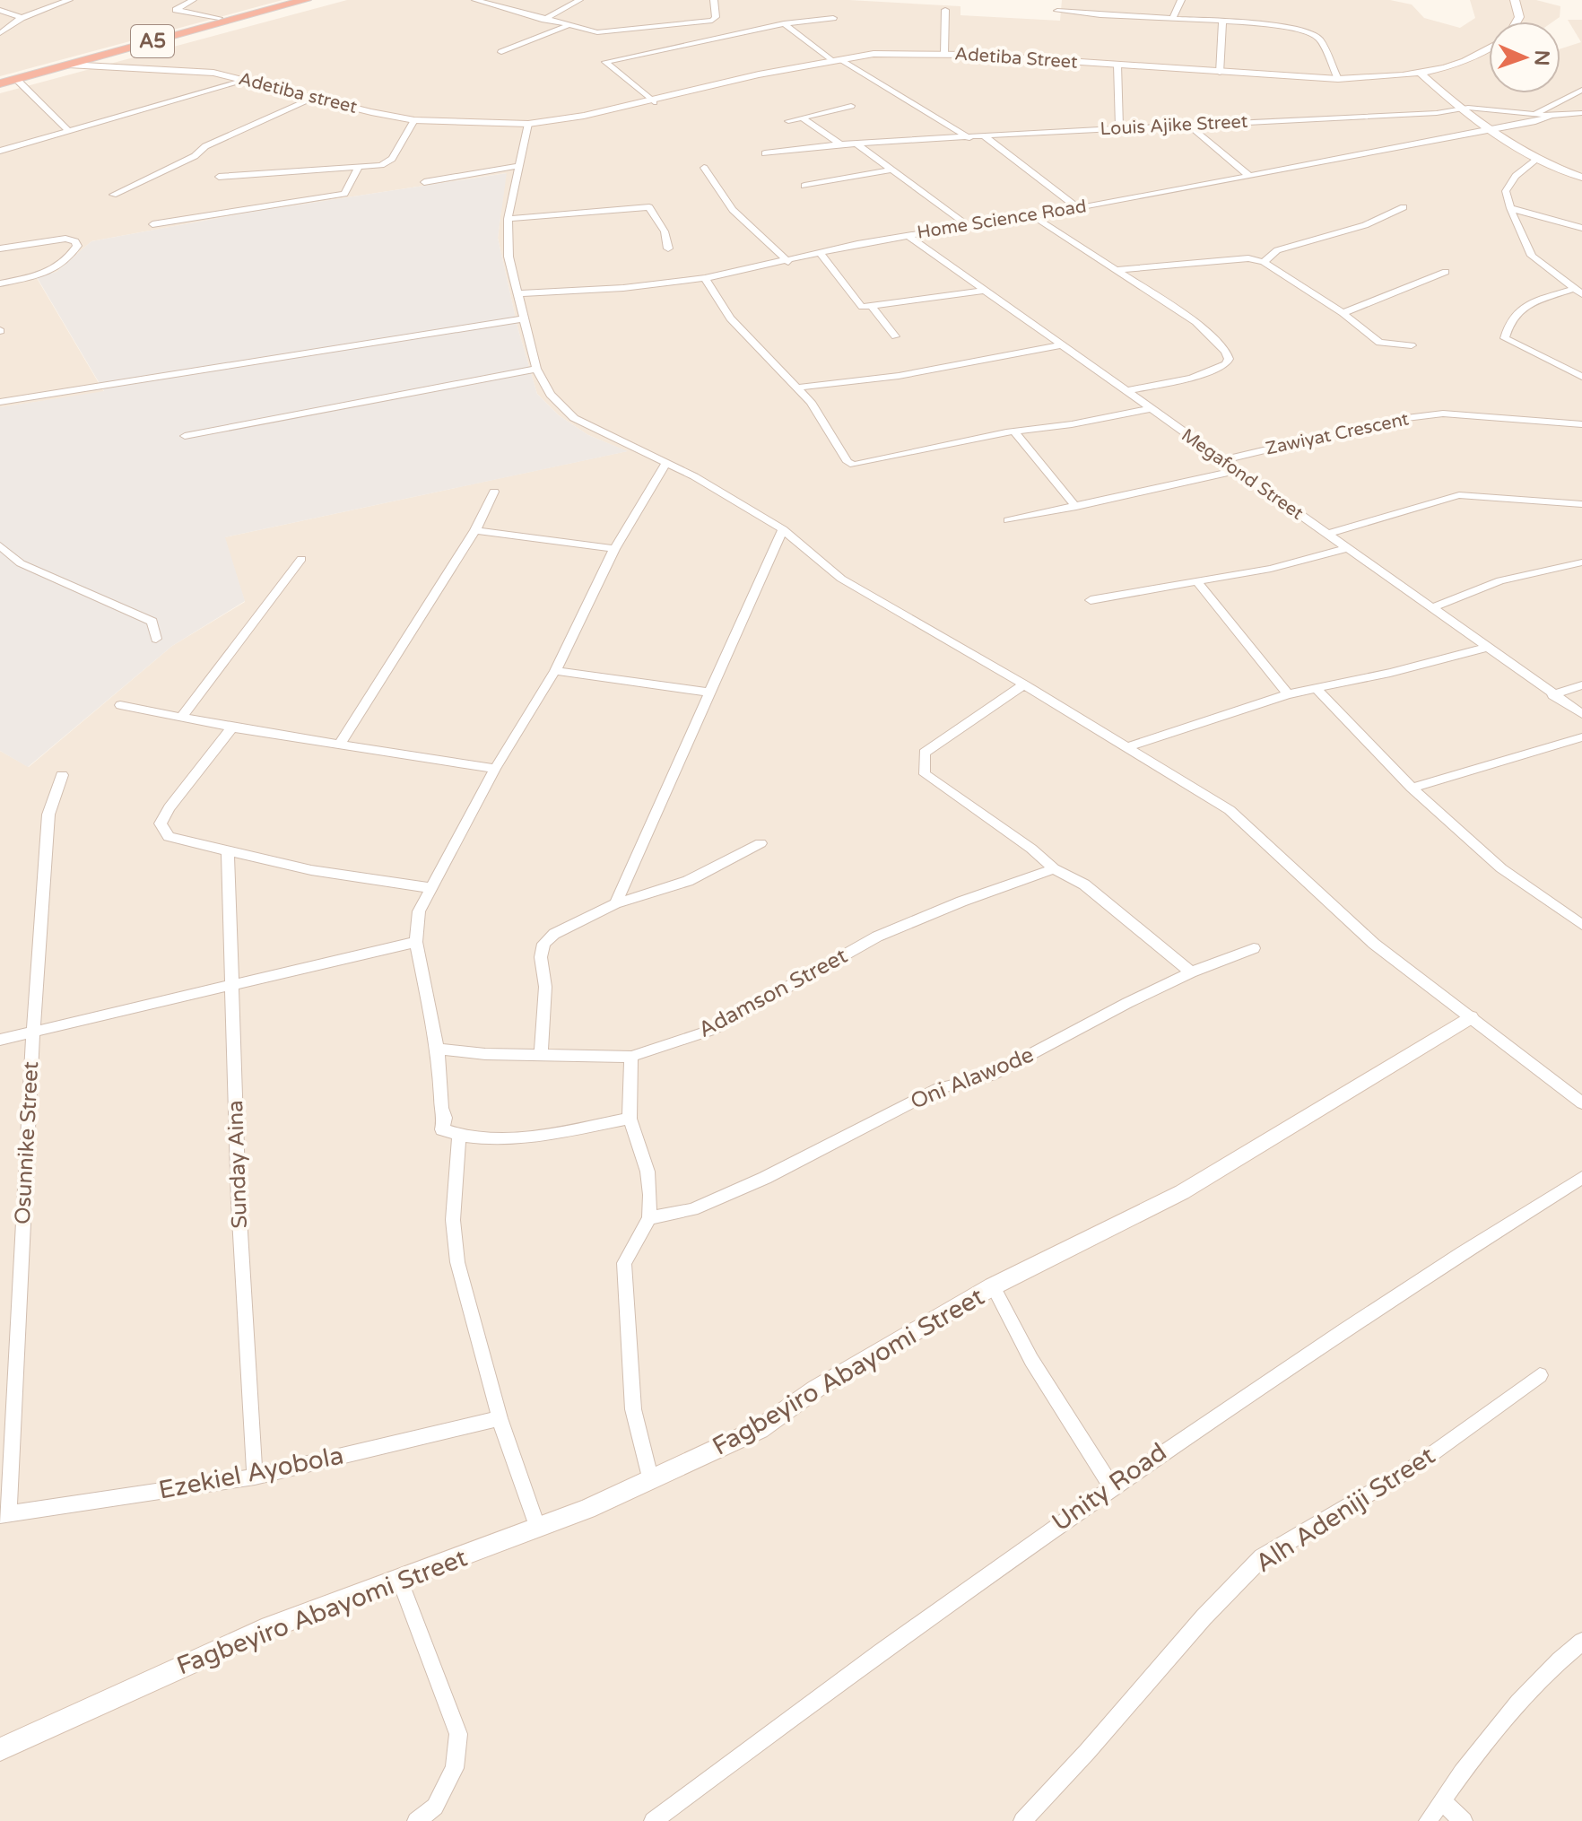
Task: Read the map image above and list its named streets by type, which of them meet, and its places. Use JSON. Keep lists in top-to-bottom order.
{
  "streets": {
    "highway": ["A5"],
    "street": [
      "Adetiba Street",
      "Adetiba street",
      "Louis Ajike Street",
      "Home Science Road",
      "Zawiyat Crescent",
      "Megafond Street",
      "Adamson Street",
      "Oni Alawode",
      "Osunnike Street",
      "Sunday Aina",
      "Fagbeyiro Abayomi Street",
      "Ezekiel Ayobola",
      "Unity Road",
      "Alh Adeniji Street"
    ]
  },
  "crossings": [
    ["A5", "Adetiba street"],
    ["Adetiba Street", "Adetiba street"],
    ["Louis Ajike Street", "Home Science Road"],
    ["Home Science Road", "Megafond Street"],
    ["Zawiyat Crescent", "Megafond Street"],
    ["Osunnike Street", "Ezekiel Ayobola"],
    ["Sunday Aina", "Ezekiel Ayobola"]
  ],
  "north": "right"
}
